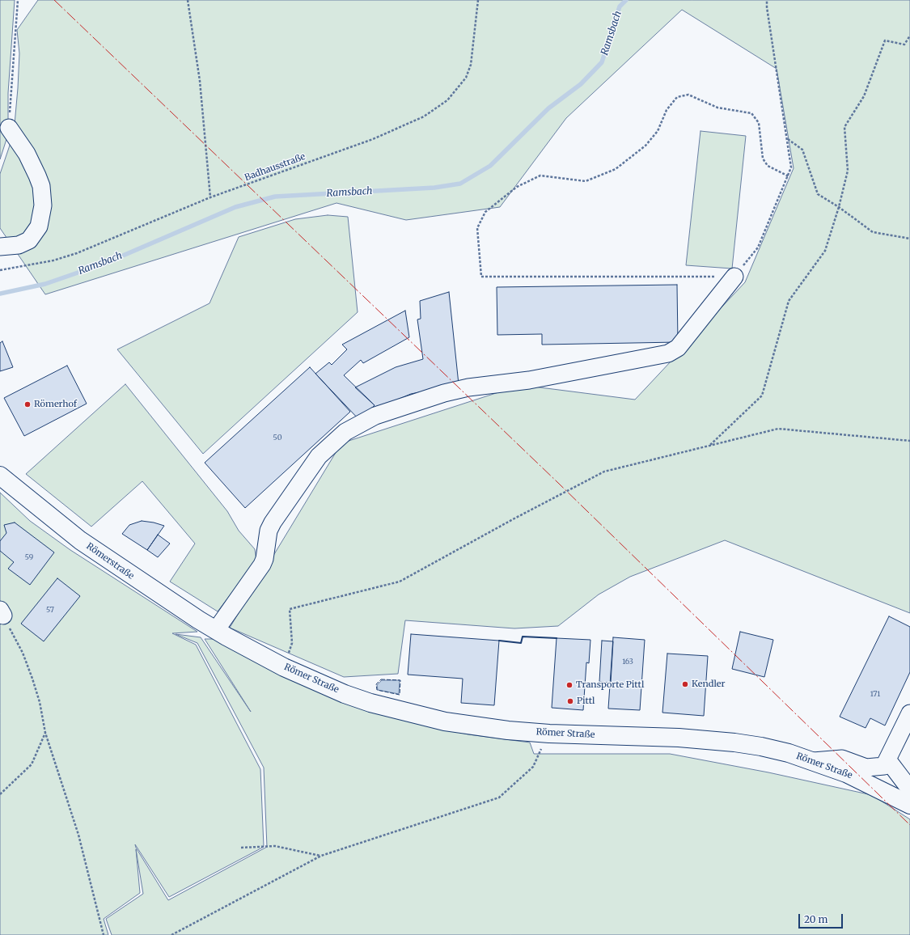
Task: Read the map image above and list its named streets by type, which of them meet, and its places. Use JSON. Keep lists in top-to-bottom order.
{
  "streets": {
    "main road": ["Römerstraße", "Römer Straße"],
    "path": ["Badhausstraße"]
  },
  "crossings": [
    ["Römerstraße", "Römer Straße"]
  ],
  "water": ["Ramsbach"],
  "places": [
    "Römerhof",
    "Kendler",
    "Transporte Pittl",
    "Pittl"
  ],
  "house_numbers": [
    "50",
    "59",
    "57",
    "163",
    "171"
  ],
  "scale_bar": "20 m"
}
